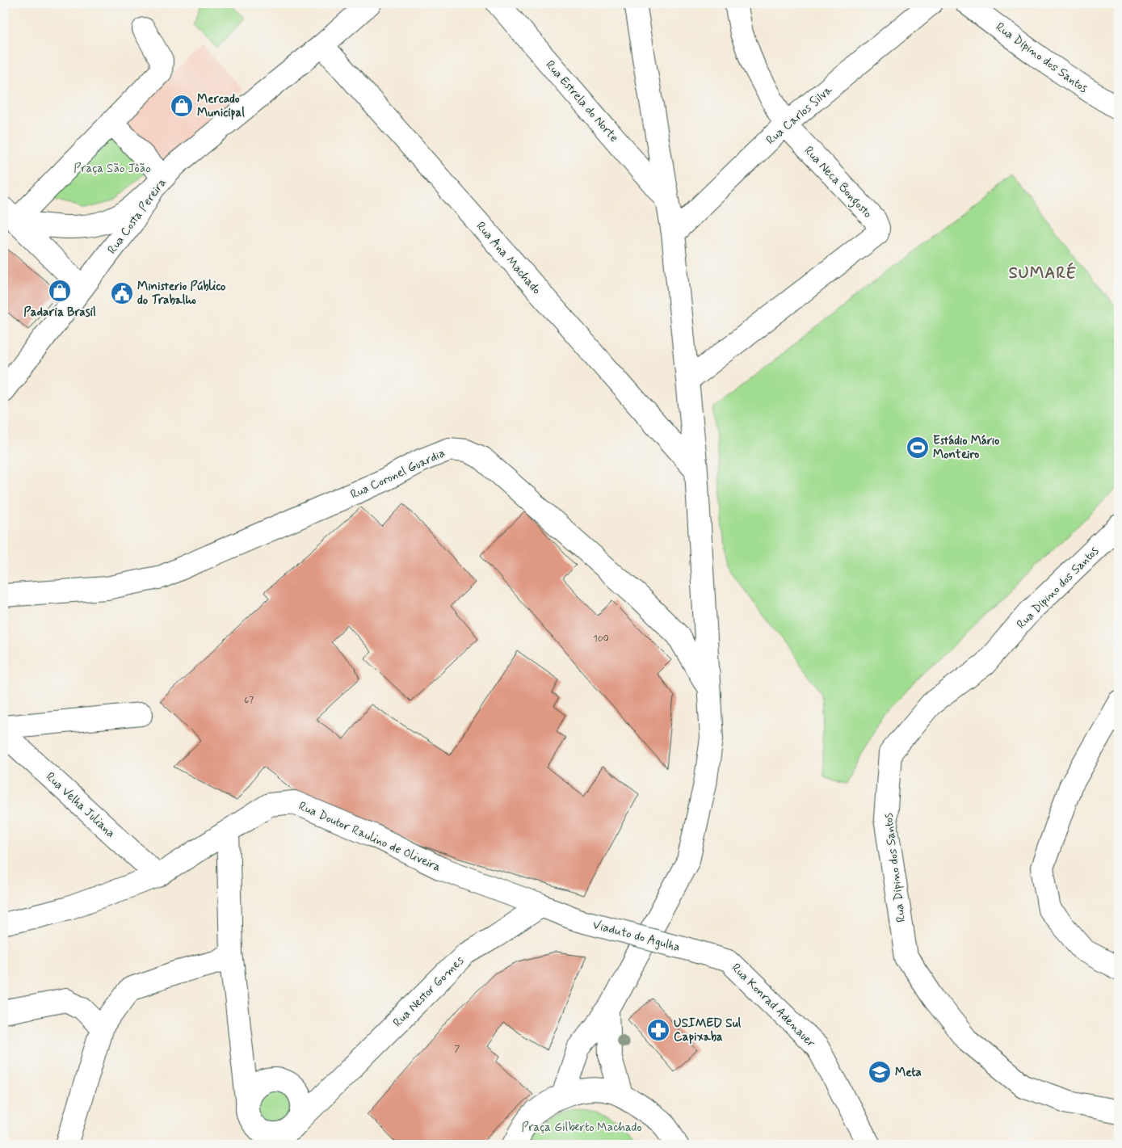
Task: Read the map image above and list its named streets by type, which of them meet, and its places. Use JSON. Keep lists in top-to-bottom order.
{
  "streets": {
    "street": [
      "Rua Dipino dos Santos",
      "Rua Estrela do Norte",
      "Rua Carlos Silva",
      "Rua Neca Bongosto",
      "Rua Costa Pereira",
      "Rua Ana Machado",
      "Rua Coronel Guardia",
      "Rua Velha Juliana",
      "Rua Doutor Raulino de Oliveira",
      "Viaduto do Agulha",
      "Rua Nestor Gomes",
      "Rua Konrad Adenauer"
    ]
  },
  "crossings": [
    ["Rua Carlos Silva", "Rua Neca Bongosto"],
    ["Rua Costa Pereira", "Rua Ana Machado"],
    ["Rua Velha Juliana", "Rua Doutor Raulino de Oliveira"],
    ["Rua Doutor Raulino de Oliveira", "Viaduto do Agulha"],
    ["Rua Doutor Raulino de Oliveira", "Rua Nestor Gomes"],
    ["Viaduto do Agulha", "Rua Nestor Gomes"],
    ["Viaduto do Agulha", "Rua Konrad Adenauer"]
  ],
  "districts": ["SUMARÉ"],
  "parks": ["Praça São João", "Praça Gilberto Machado"],
  "places": {
    "shop": ["Mercado Municipal", "Padaria Brasil"],
    "public building": ["Ministerio Público do Trabalho"],
    "sports": ["Estádio Mário Monteiro"],
    "pharmacy": ["USIMED Sul Capixaba"],
    "school or university": ["Meta"]
  },
  "house_numbers": ["100", "67", "7"]
}
